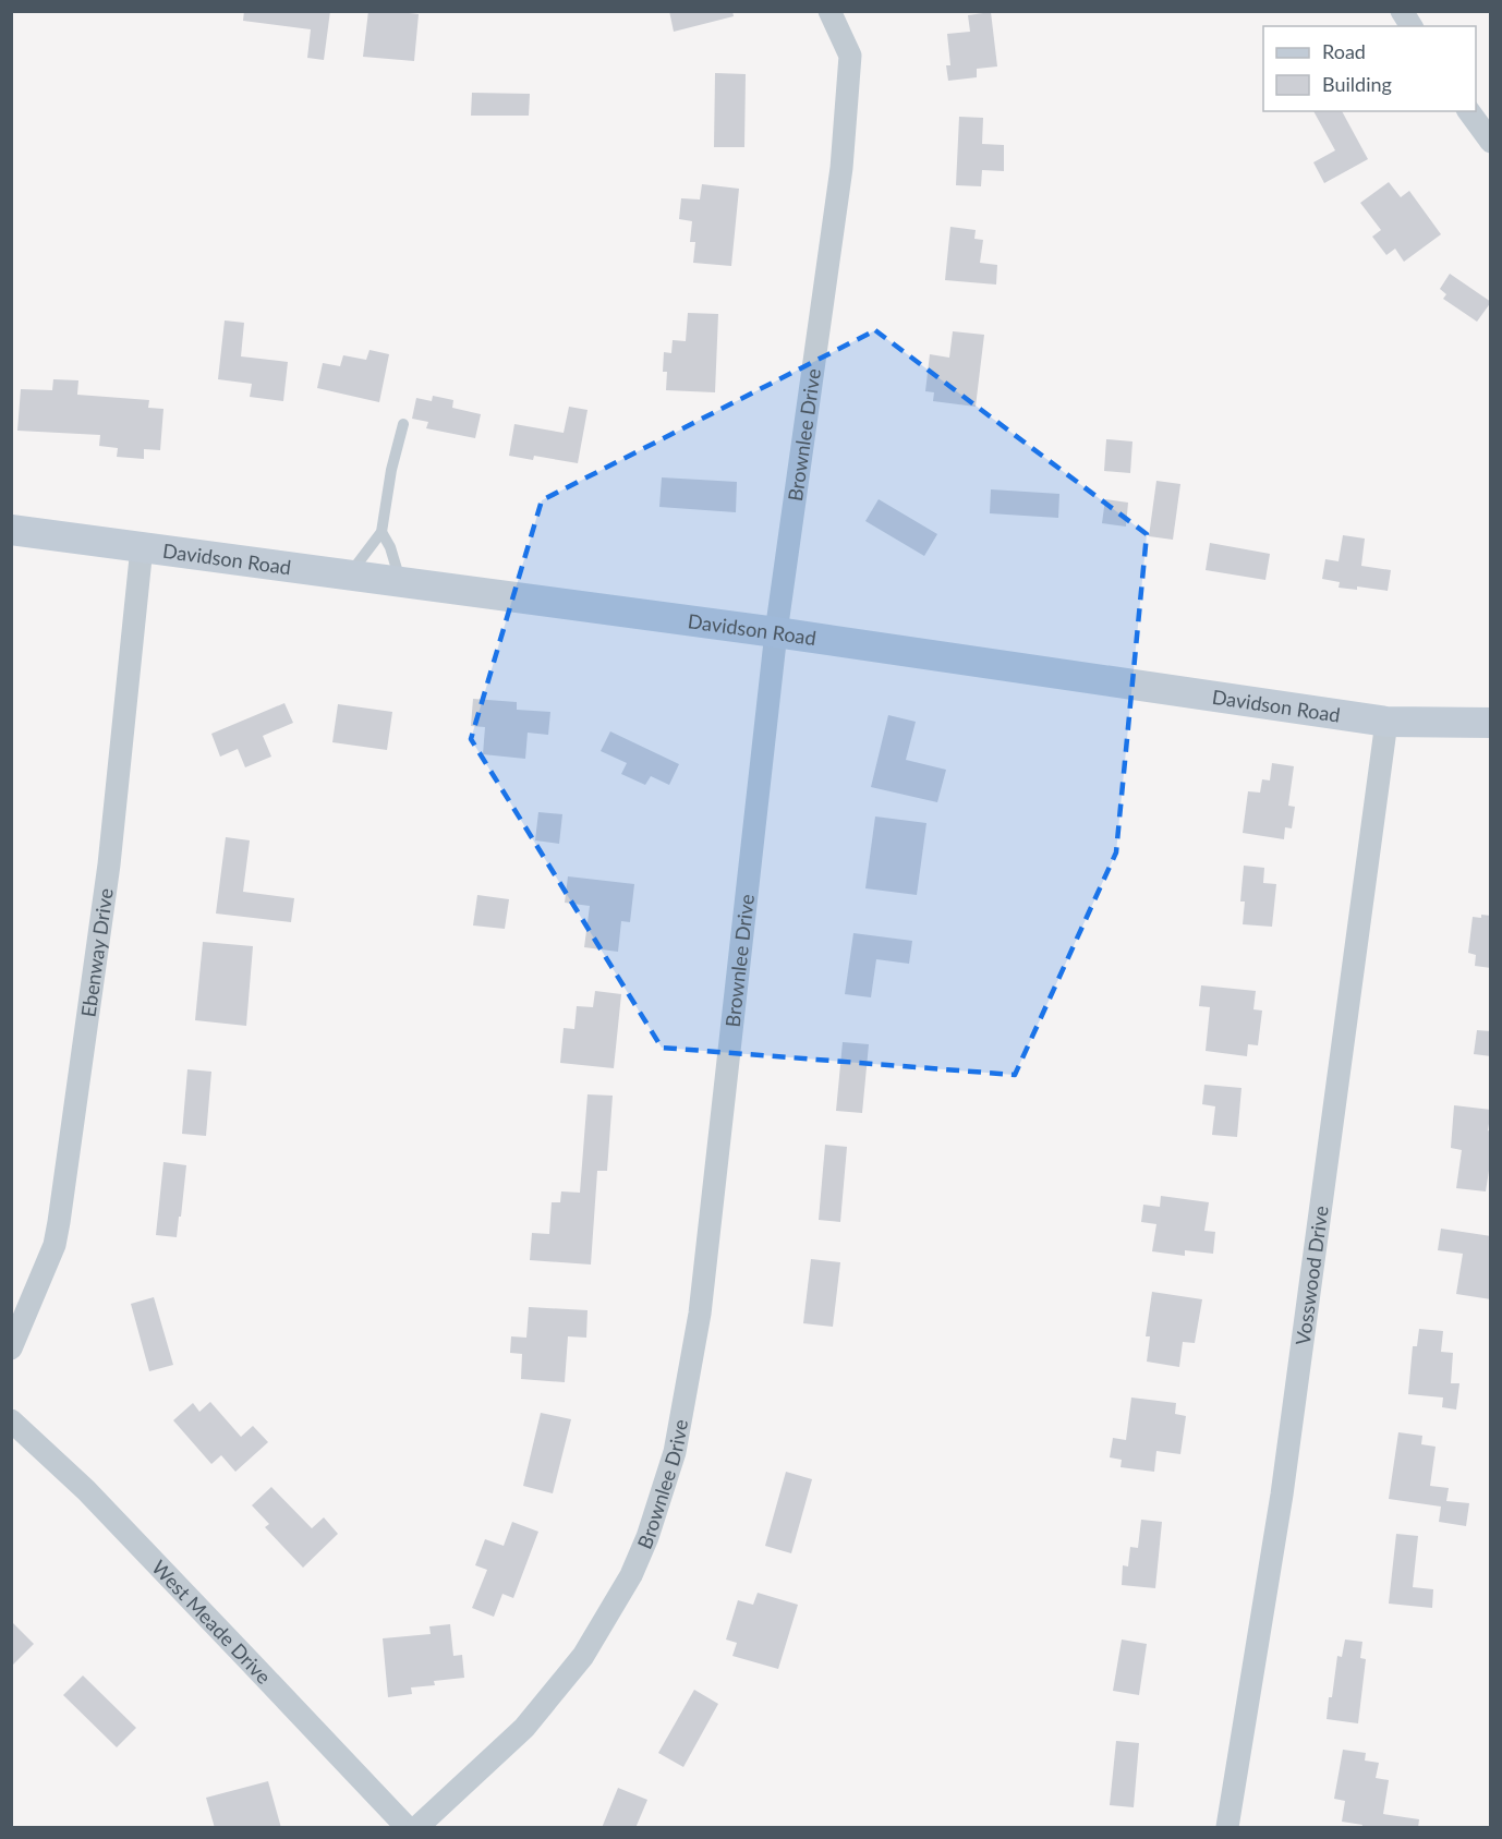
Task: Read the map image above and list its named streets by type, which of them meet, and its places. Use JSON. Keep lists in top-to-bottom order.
{
  "streets": {
    "street": [
      "Brownlee Drive",
      "Davidson Road",
      "Ebenway Drive",
      "Vosswood Drive",
      "West Meade Drive"
    ]
  },
  "crossings": [
    ["Brownlee Drive", "Davidson Road"],
    ["Davidson Road", "Ebenway Drive"],
    ["Davidson Road", "Vosswood Drive"]
  ],
  "legend": ["Road", "Building"]
}
